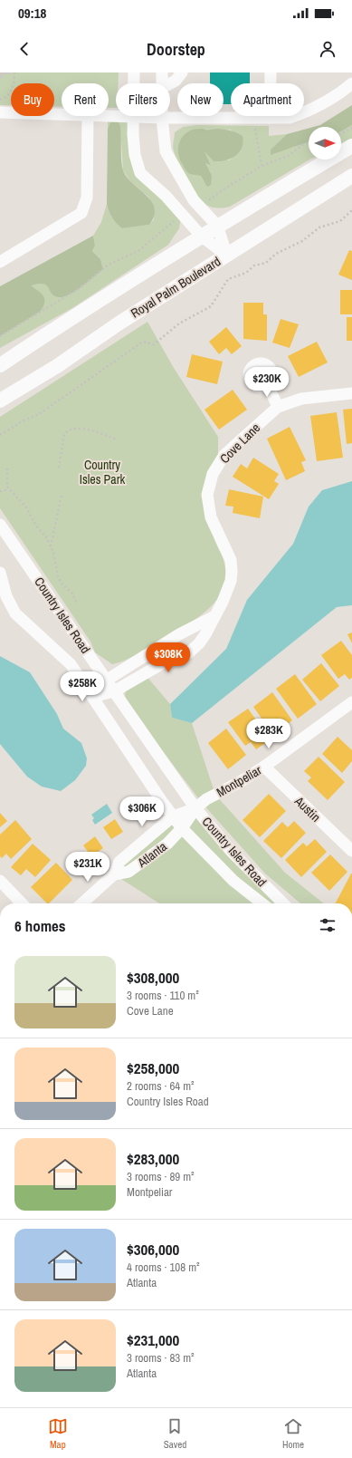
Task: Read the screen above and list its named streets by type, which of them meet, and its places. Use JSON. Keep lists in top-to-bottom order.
{
  "streets": {
    "main road": ["Royal Palm Boulevard"],
    "street": [
      "Cove Lane",
      "Country Isles Road",
      "Montpeliar",
      "Austin",
      "Atlanta"
    ]
  },
  "crossings": [
    ["Cove Lane", "Country Isles Road"],
    ["Country Isles Road", "Montpeliar"],
    ["Country Isles Road", "Atlanta"],
    ["Montpeliar", "Austin"],
    ["Montpeliar", "Atlanta"]
  ],
  "parks": ["Country Isles Park"],
  "north": "right",
  "page": {
    "status": "09:18",
    "header": "Doorstep",
    "chip": [
      "Buy",
      "Rent",
      "Filters",
      "New",
      "Apartment"
    ],
    "price": [
      "$230K",
      "$308K",
      "$258K",
      "$283K",
      "$306K",
      "$231K"
    ],
    "heading": "6 homes",
    "list": [
      {
        "name": "$308,000",
        "note": "3 rooms · 110 m² · Cove Lane"
      },
      {
        "name": "$258,000",
        "note": "2 rooms · 64 m² · Country Isles Road"
      },
      {
        "name": "$283,000",
        "note": "3 rooms · 89 m² · Montpeliar"
      },
      {
        "name": "$306,000",
        "note": "4 rooms · 108 m² · Atlanta"
      },
      {
        "name": "$231,000",
        "note": "3 rooms · 83 m² · Atlanta"
      }
    ],
    "tabs": ["Map", "Saved", "Home"]
  }
}
